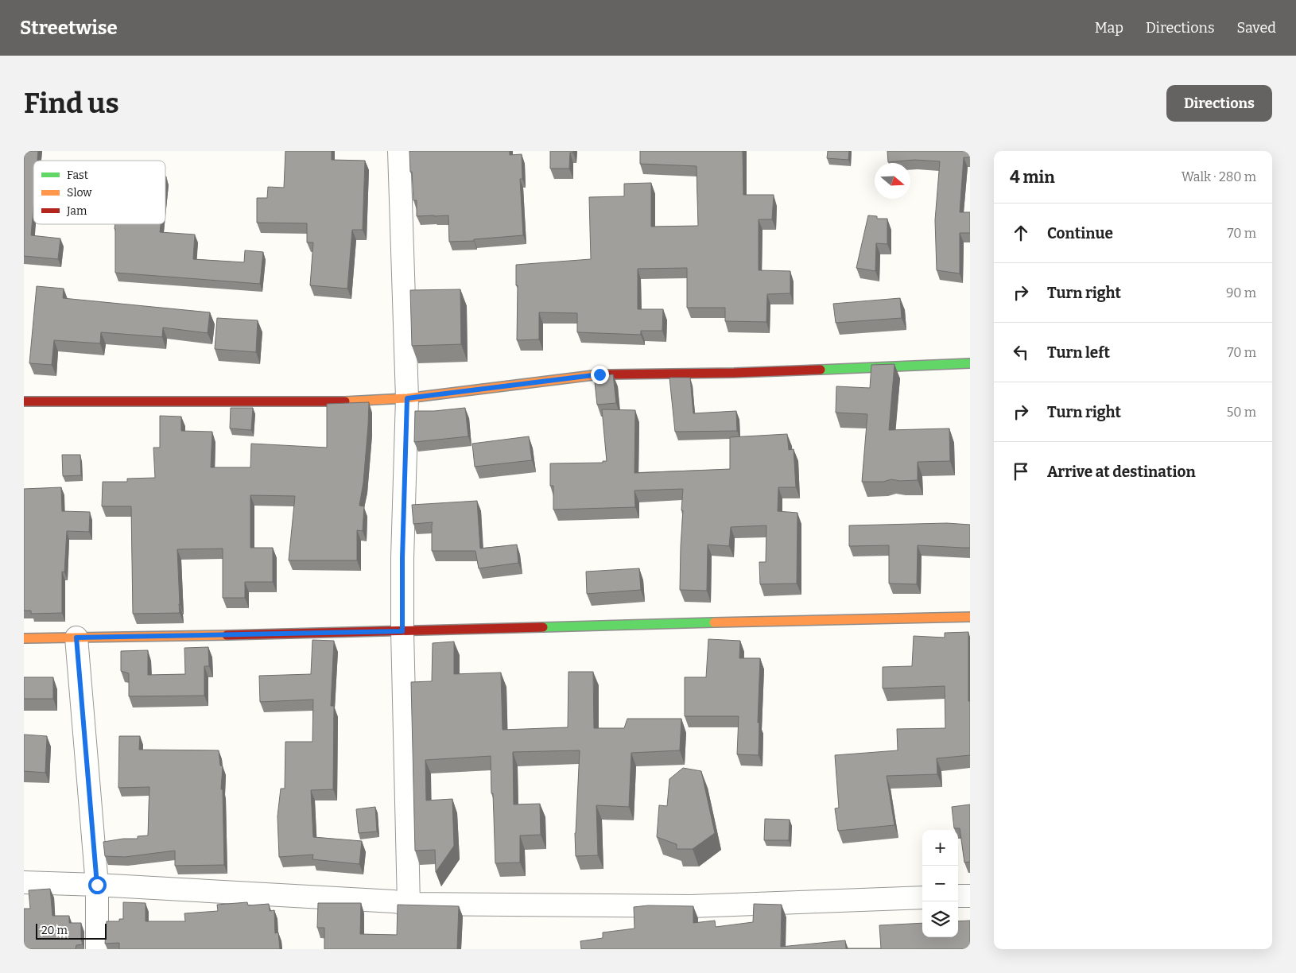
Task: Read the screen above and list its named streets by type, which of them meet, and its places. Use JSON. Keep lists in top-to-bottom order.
{
  "legend": ["Fast", "Slow", "Jam"],
  "scale_bar": "20 m",
  "north": "right",
  "page": {
    "header": "Streetwise",
    "nav": ["Map", "Directions", "Saved"],
    "buttons": "Directions",
    "title": "Find us",
    "heading": ["4 min", "Walk · 280 m"],
    "list": [
      ["Continue", "70 m"],
      ["Turn right", "90 m"],
      ["Turn left", "70 m"],
      ["Turn right", "50 m"],
      "Arrive at destination"
    ],
    "map_buttons": ["+", "−"],
    "scale": "20 m"
  }
}
